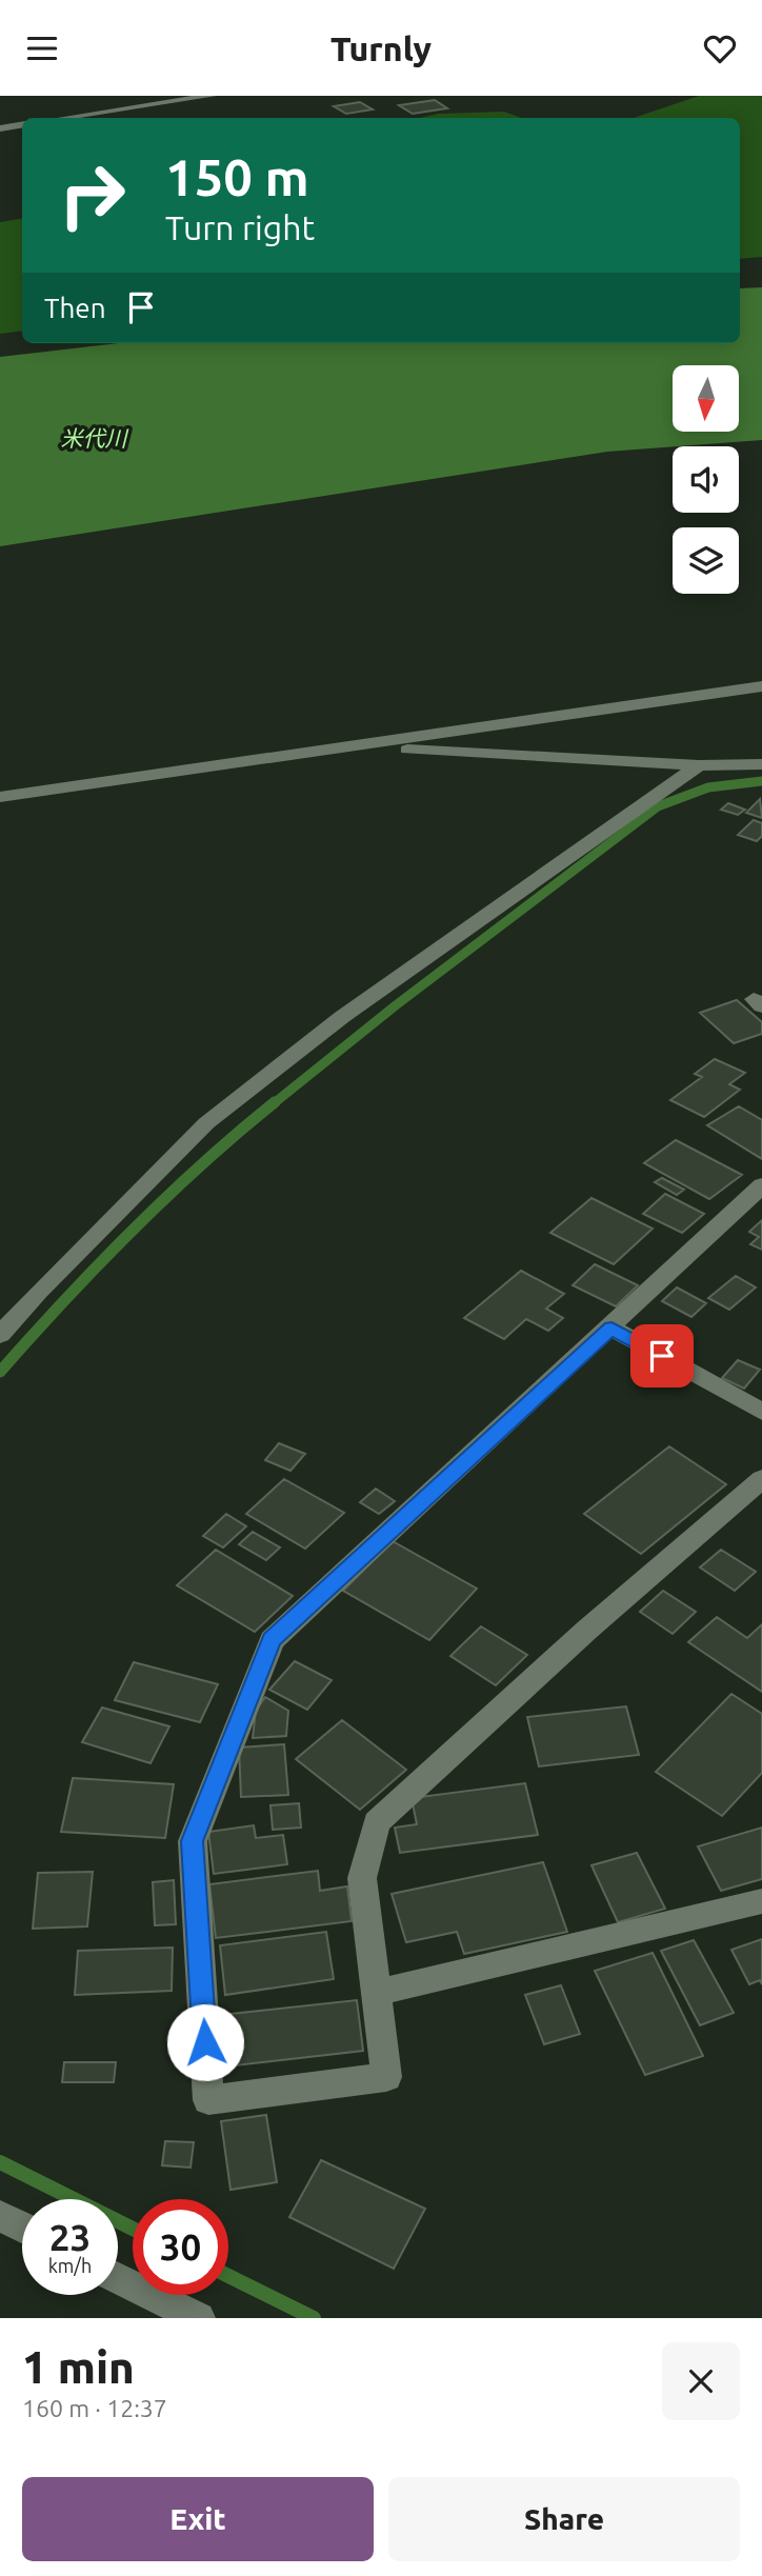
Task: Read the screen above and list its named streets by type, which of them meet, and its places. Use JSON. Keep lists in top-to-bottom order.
{
  "water": ["米代川"],
  "north": "bottom",
  "page": {
    "header": "Turnly",
    "turn": ["150 m", "Turn right"],
    "then": "Then",
    "speed": "23 km/h",
    "limit": "30",
    "heading": ["1 min", "160 m · 12:37"],
    "buttons": ["Exit", "Share"]
  }
}
